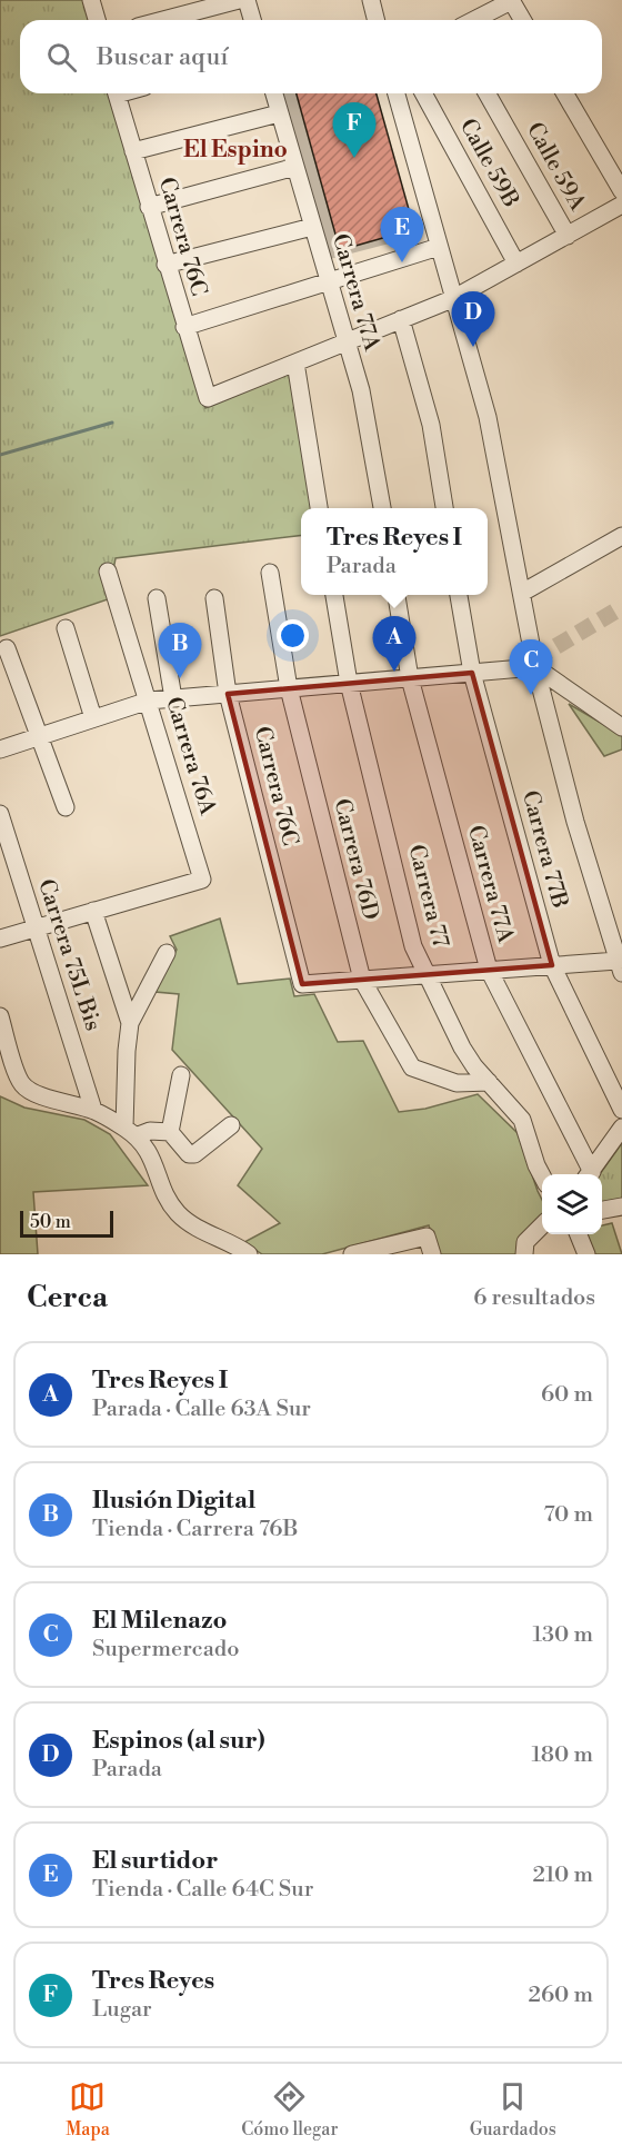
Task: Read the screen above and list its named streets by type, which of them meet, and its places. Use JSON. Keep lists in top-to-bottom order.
{
  "streets": {
    "street": [
      "Calle 59B",
      "Calle 59A",
      "Carrera 76C",
      "Carrera 77A",
      "Carrera 76A",
      "Carrera 77B",
      "Carrera 76D",
      "Carrera 77",
      "Carrera 75L Bis"
    ]
  },
  "crossings": [
    ["Carrera 76C", "Carrera 76D"],
    ["Carrera 76D", "Carrera 77"]
  ],
  "districts": ["El Espino"],
  "scale_bar": "50 m",
  "page": {
    "search": "Buscar aquí",
    "pins": [
      "F",
      "E",
      "D",
      "A",
      "B",
      "C"
    ],
    "popup": ["Tres Reyes I", "Parada"],
    "scale": "50 m",
    "heading": ["Cerca", "6 resultados"],
    "list": [
      {
        "mark": "A",
        "name": "Tres Reyes I",
        "note": "Parada · Calle 63A Sur",
        "value": "60 m"
      },
      {
        "mark": "B",
        "name": "Ilusión Digital",
        "note": "Tienda · Carrera 76B",
        "value": "70 m"
      },
      {
        "mark": "C",
        "name": "El Milenazo",
        "note": "Supermercado",
        "value": "130 m"
      },
      {
        "mark": "D",
        "name": "Espinos (al sur)",
        "note": "Parada",
        "value": "180 m"
      },
      {
        "mark": "E",
        "name": "El surtidor",
        "note": "Tienda · Calle 64C Sur",
        "value": "210 m"
      },
      {
        "mark": "F",
        "name": "Tres Reyes",
        "note": "Lugar",
        "value": "260 m"
      }
    ],
    "nav": ["Mapa", "Cómo llegar", "Guardados"]
  }
}
